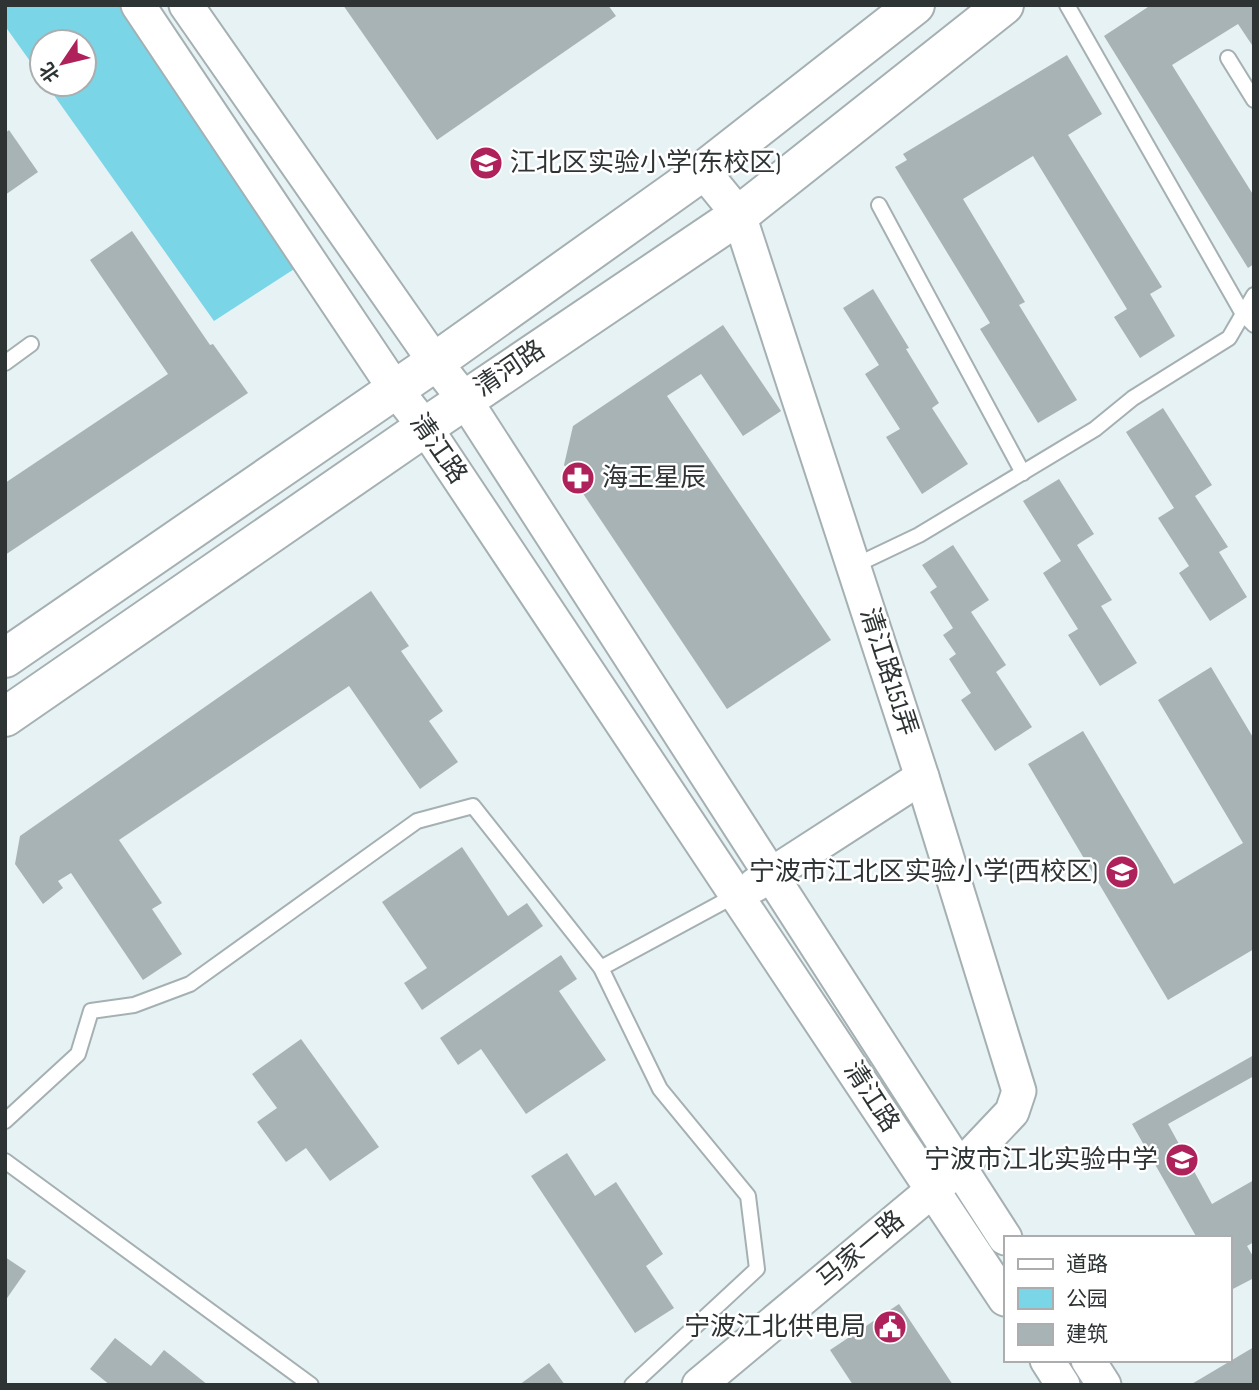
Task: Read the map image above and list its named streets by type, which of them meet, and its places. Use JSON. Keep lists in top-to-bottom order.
{
  "streets": {
    "main road": ["清河路"],
    "street": ["清江路", "清江路151弄", "马家一路"]
  },
  "crossings": [
    ["清河路", "清江路"],
    ["清河路", "清江路151弄"],
    ["清江路", "清江路151弄"],
    ["清江路", "马家一路"],
    ["清江路151弄", "马家一路"]
  ],
  "places": {
    "school or university": ["江北区实验小学(东校区)", "宁波市江北区实验小学(西校区)", "宁波市江北实验中学"],
    "pharmacy": ["海王星辰"],
    "public building": ["宁波江北供电局"]
  },
  "legend": ["道路", "公园", "建筑"],
  "north": "bottom left"
}
